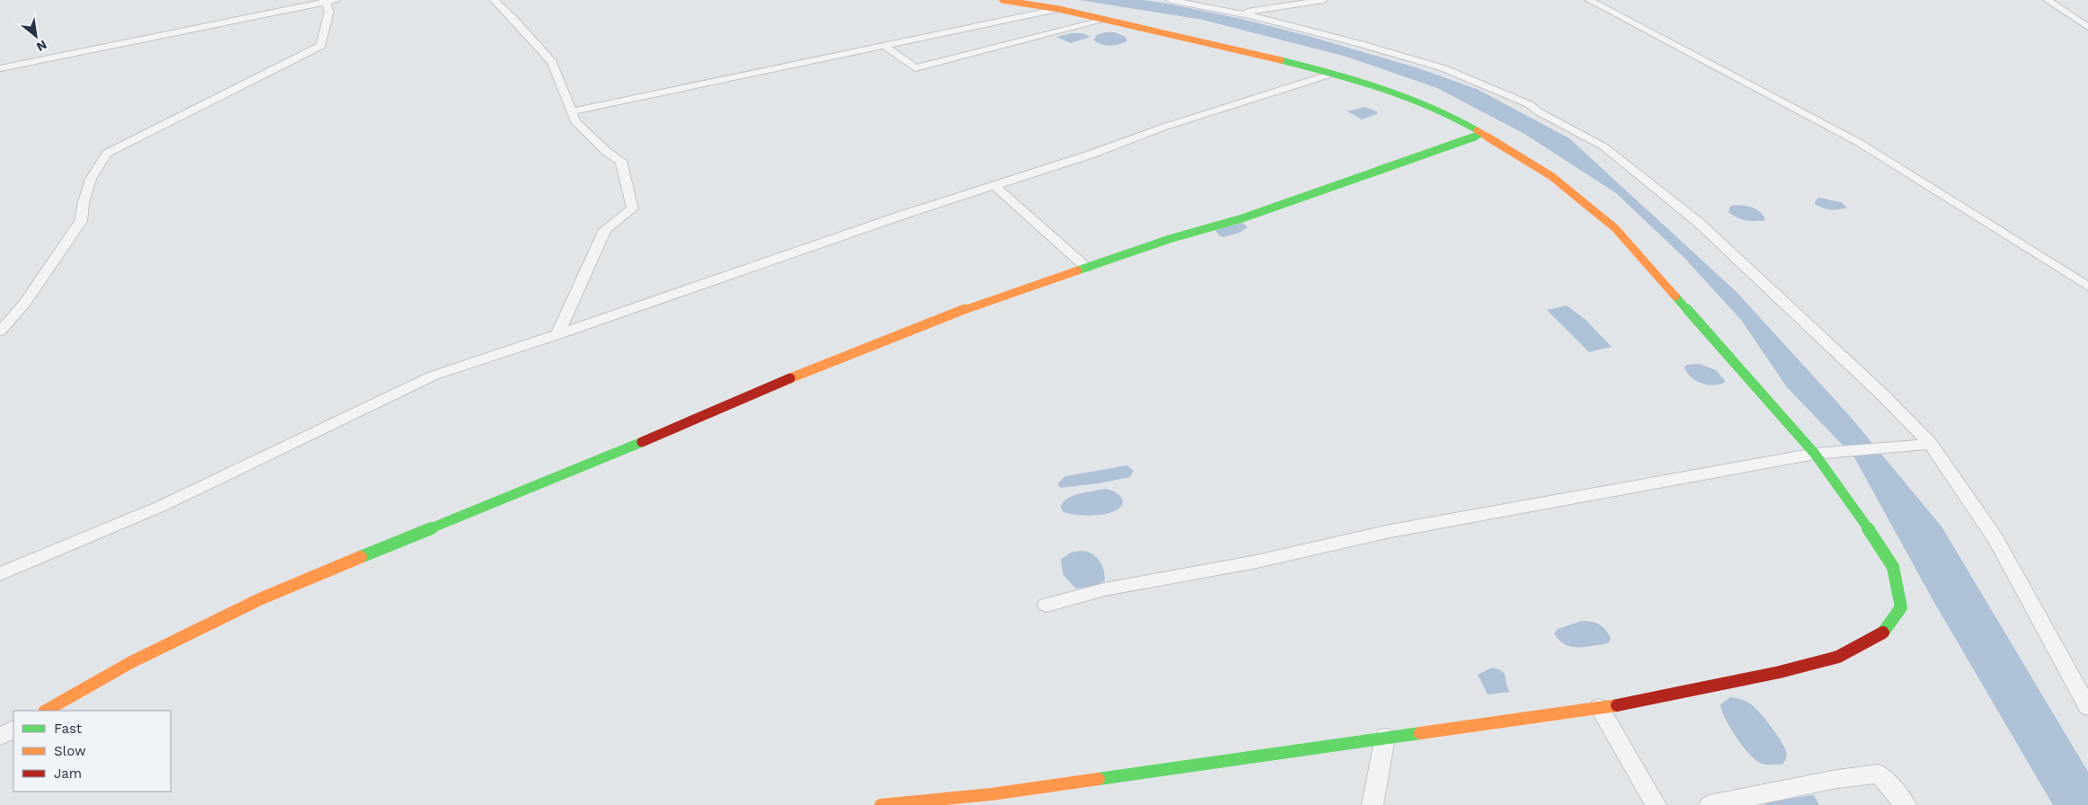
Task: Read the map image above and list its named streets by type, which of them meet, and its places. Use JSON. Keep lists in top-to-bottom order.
{
  "legend": ["Fast", "Slow", "Jam"],
  "north": "bottom right"
}
